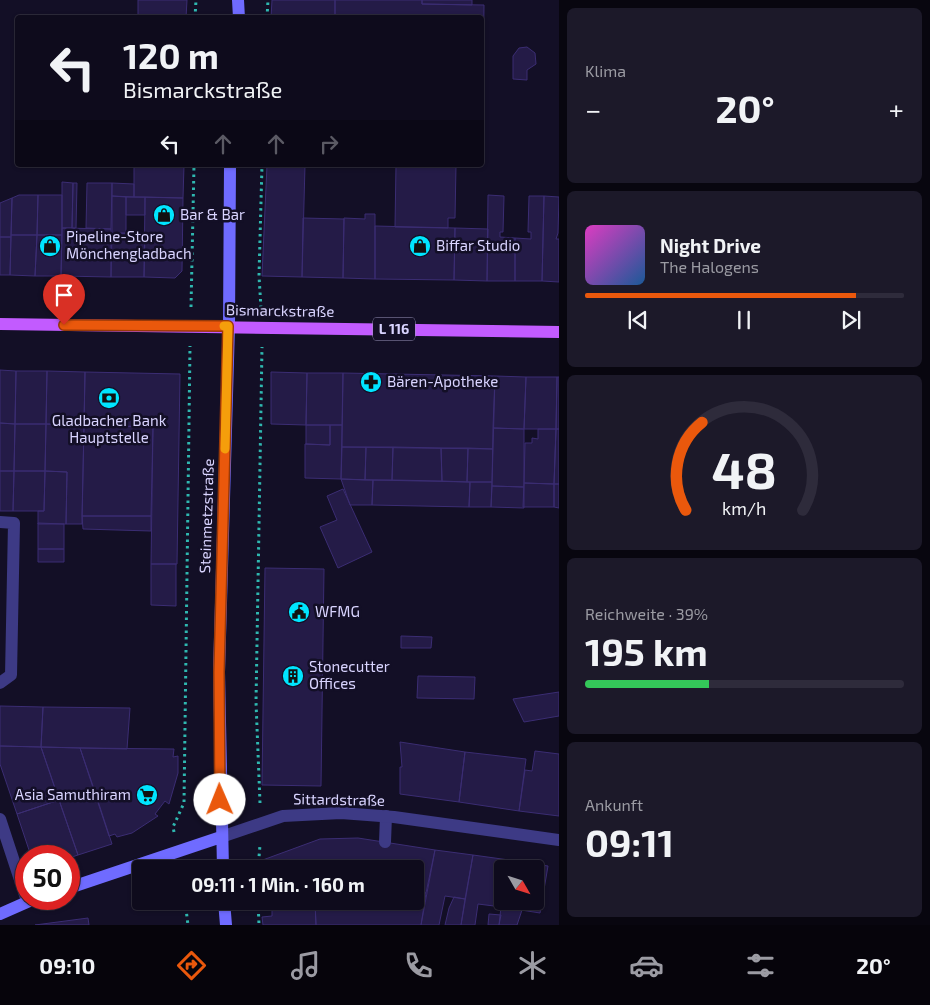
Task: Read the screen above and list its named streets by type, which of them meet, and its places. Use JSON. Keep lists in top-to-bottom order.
{
  "streets": {
    "main road": [
      "Bismarckstraße",
      "L 116",
      "Steinmetzstraße",
      "Sittardstraße"
    ]
  },
  "crossings": [
    ["Bismarckstraße", "Steinmetzstraße"],
    ["Steinmetzstraße", "Sittardstraße"]
  ],
  "places": {
    "shop": ["Bar & Bar", "Pipeline-Store Mönchengladbach", "Biffar Studio"],
    "pharmacy": ["Bären-Apotheke"],
    "bank": ["Gladbacher Bank Hauptstelle"],
    "public building": ["WFMG"],
    "building": ["Stonecutter Offices"],
    "supermarket": ["Asia Samuthiram"]
  },
  "north": "bottom right",
  "page": {
    "tile": [
      "Klima",
      ["Reichweite · 39%", "195 km"],
      ["Ankunft", "09:11"]
    ],
    "turn": ["120 m", "Bismarckstraße"],
    "heat": ["−", "20°", "+"],
    "song": ["Night Drive", "The Halogens"],
    "limit": "50",
    "trip": "09:11 · 1 Min. · 160 m",
    "tabs": ["09:10", "20°"],
    "gauge": ["48", "km/h"]
  }
}
